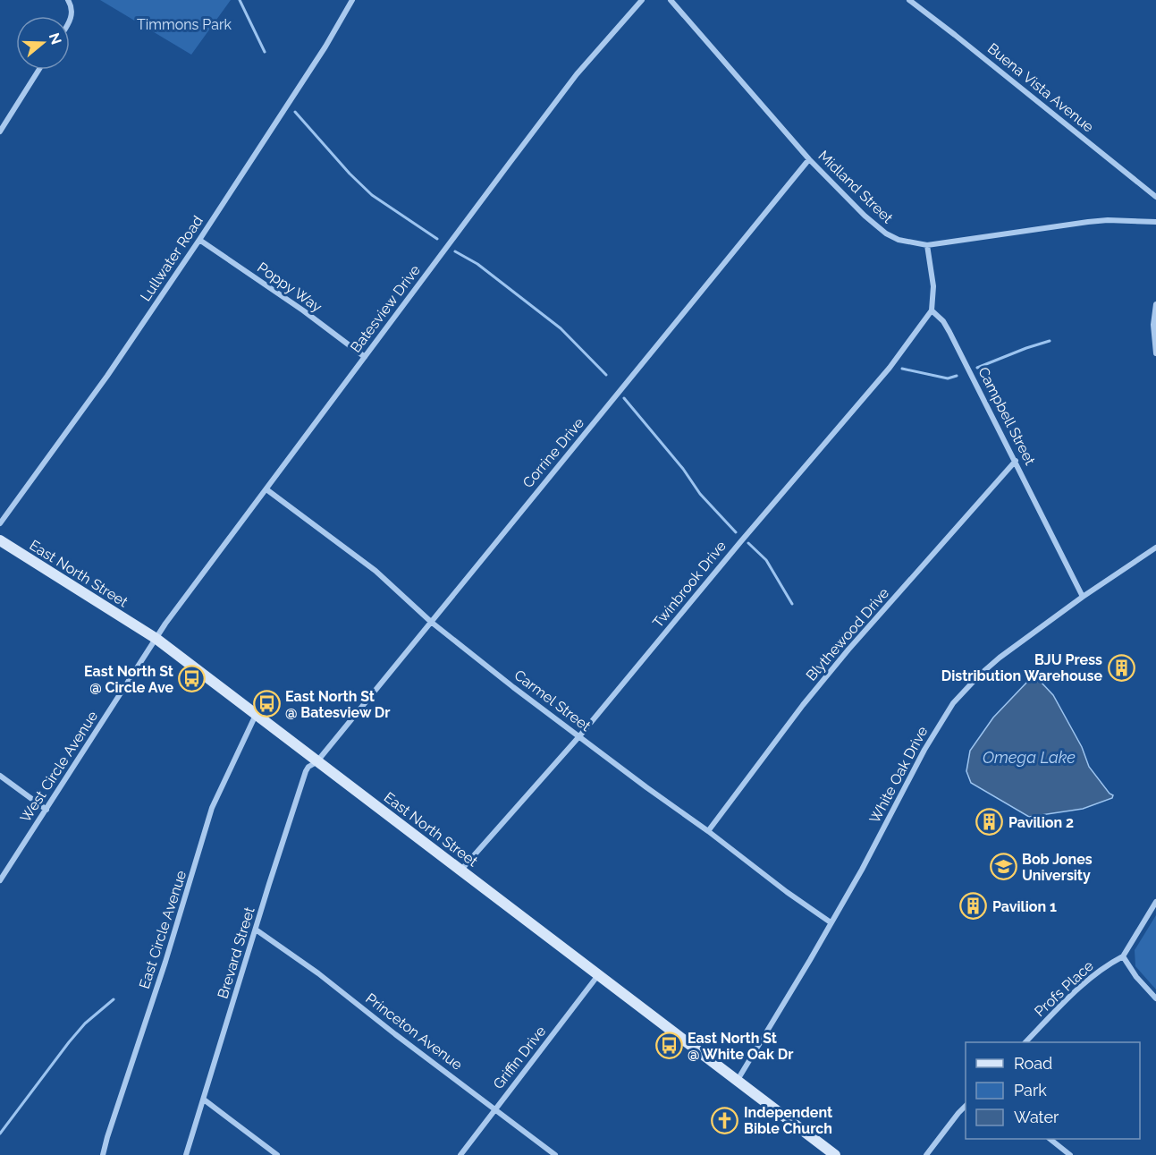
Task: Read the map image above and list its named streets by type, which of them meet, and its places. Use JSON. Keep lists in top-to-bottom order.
{
  "streets": {
    "main road": ["East North Street"],
    "street": [
      "Buena Vista Avenue",
      "Midland Street",
      "Lullwater Road",
      "Poppy Way",
      "Batesview Drive",
      "Campbell Street",
      "Corrine Drive",
      "Twinbrook Drive",
      "Blythewood Drive",
      "Carmel Street",
      "West Circle Avenue",
      "White Oak Drive",
      "East Circle Avenue",
      "Brevard Street",
      "Profs Place",
      "Princeton Avenue",
      "Griffin Drive"
    ]
  },
  "crossings": [
    ["Midland Street", "Corrine Drive"],
    ["Lullwater Road", "Poppy Way"],
    ["Poppy Way", "Batesview Drive"],
    ["Batesview Drive", "East North Street"],
    ["Batesview Drive", "Carmel Street"],
    ["Batesview Drive", "West Circle Avenue"],
    ["Campbell Street", "Twinbrook Drive"],
    ["Campbell Street", "Blythewood Drive"],
    ["Campbell Street", "White Oak Drive"],
    ["Corrine Drive", "East North Street"],
    ["Corrine Drive", "Carmel Street"],
    ["Corrine Drive", "Brevard Street"],
    ["East North Street", "Twinbrook Drive"],
    ["East North Street", "West Circle Avenue"],
    ["East North Street", "White Oak Drive"],
    ["East North Street", "East Circle Avenue"],
    ["East North Street", "Brevard Street"],
    ["East North Street", "Griffin Drive"],
    ["Twinbrook Drive", "Carmel Street"],
    ["Blythewood Drive", "Carmel Street"],
    ["Carmel Street", "White Oak Drive"],
    ["Brevard Street", "Princeton Avenue"],
    ["Princeton Avenue", "Griffin Drive"]
  ],
  "water": ["Omega Lake"],
  "parks": ["Timmons Park"],
  "places": {
    "building": ["BJU Press Distribution Warehouse", "Pavilion 2", "Pavilion 1"],
    "bus stop": ["East North St @ Circle Ave", "East North St @ Batesview Dr", "East North St @ White Oak Dr"],
    "school or university": ["Bob Jones University"],
    "church": ["Independent Bible Church"]
  },
  "legend": ["Road", "Park", "Water"],
  "north": "right"
}
